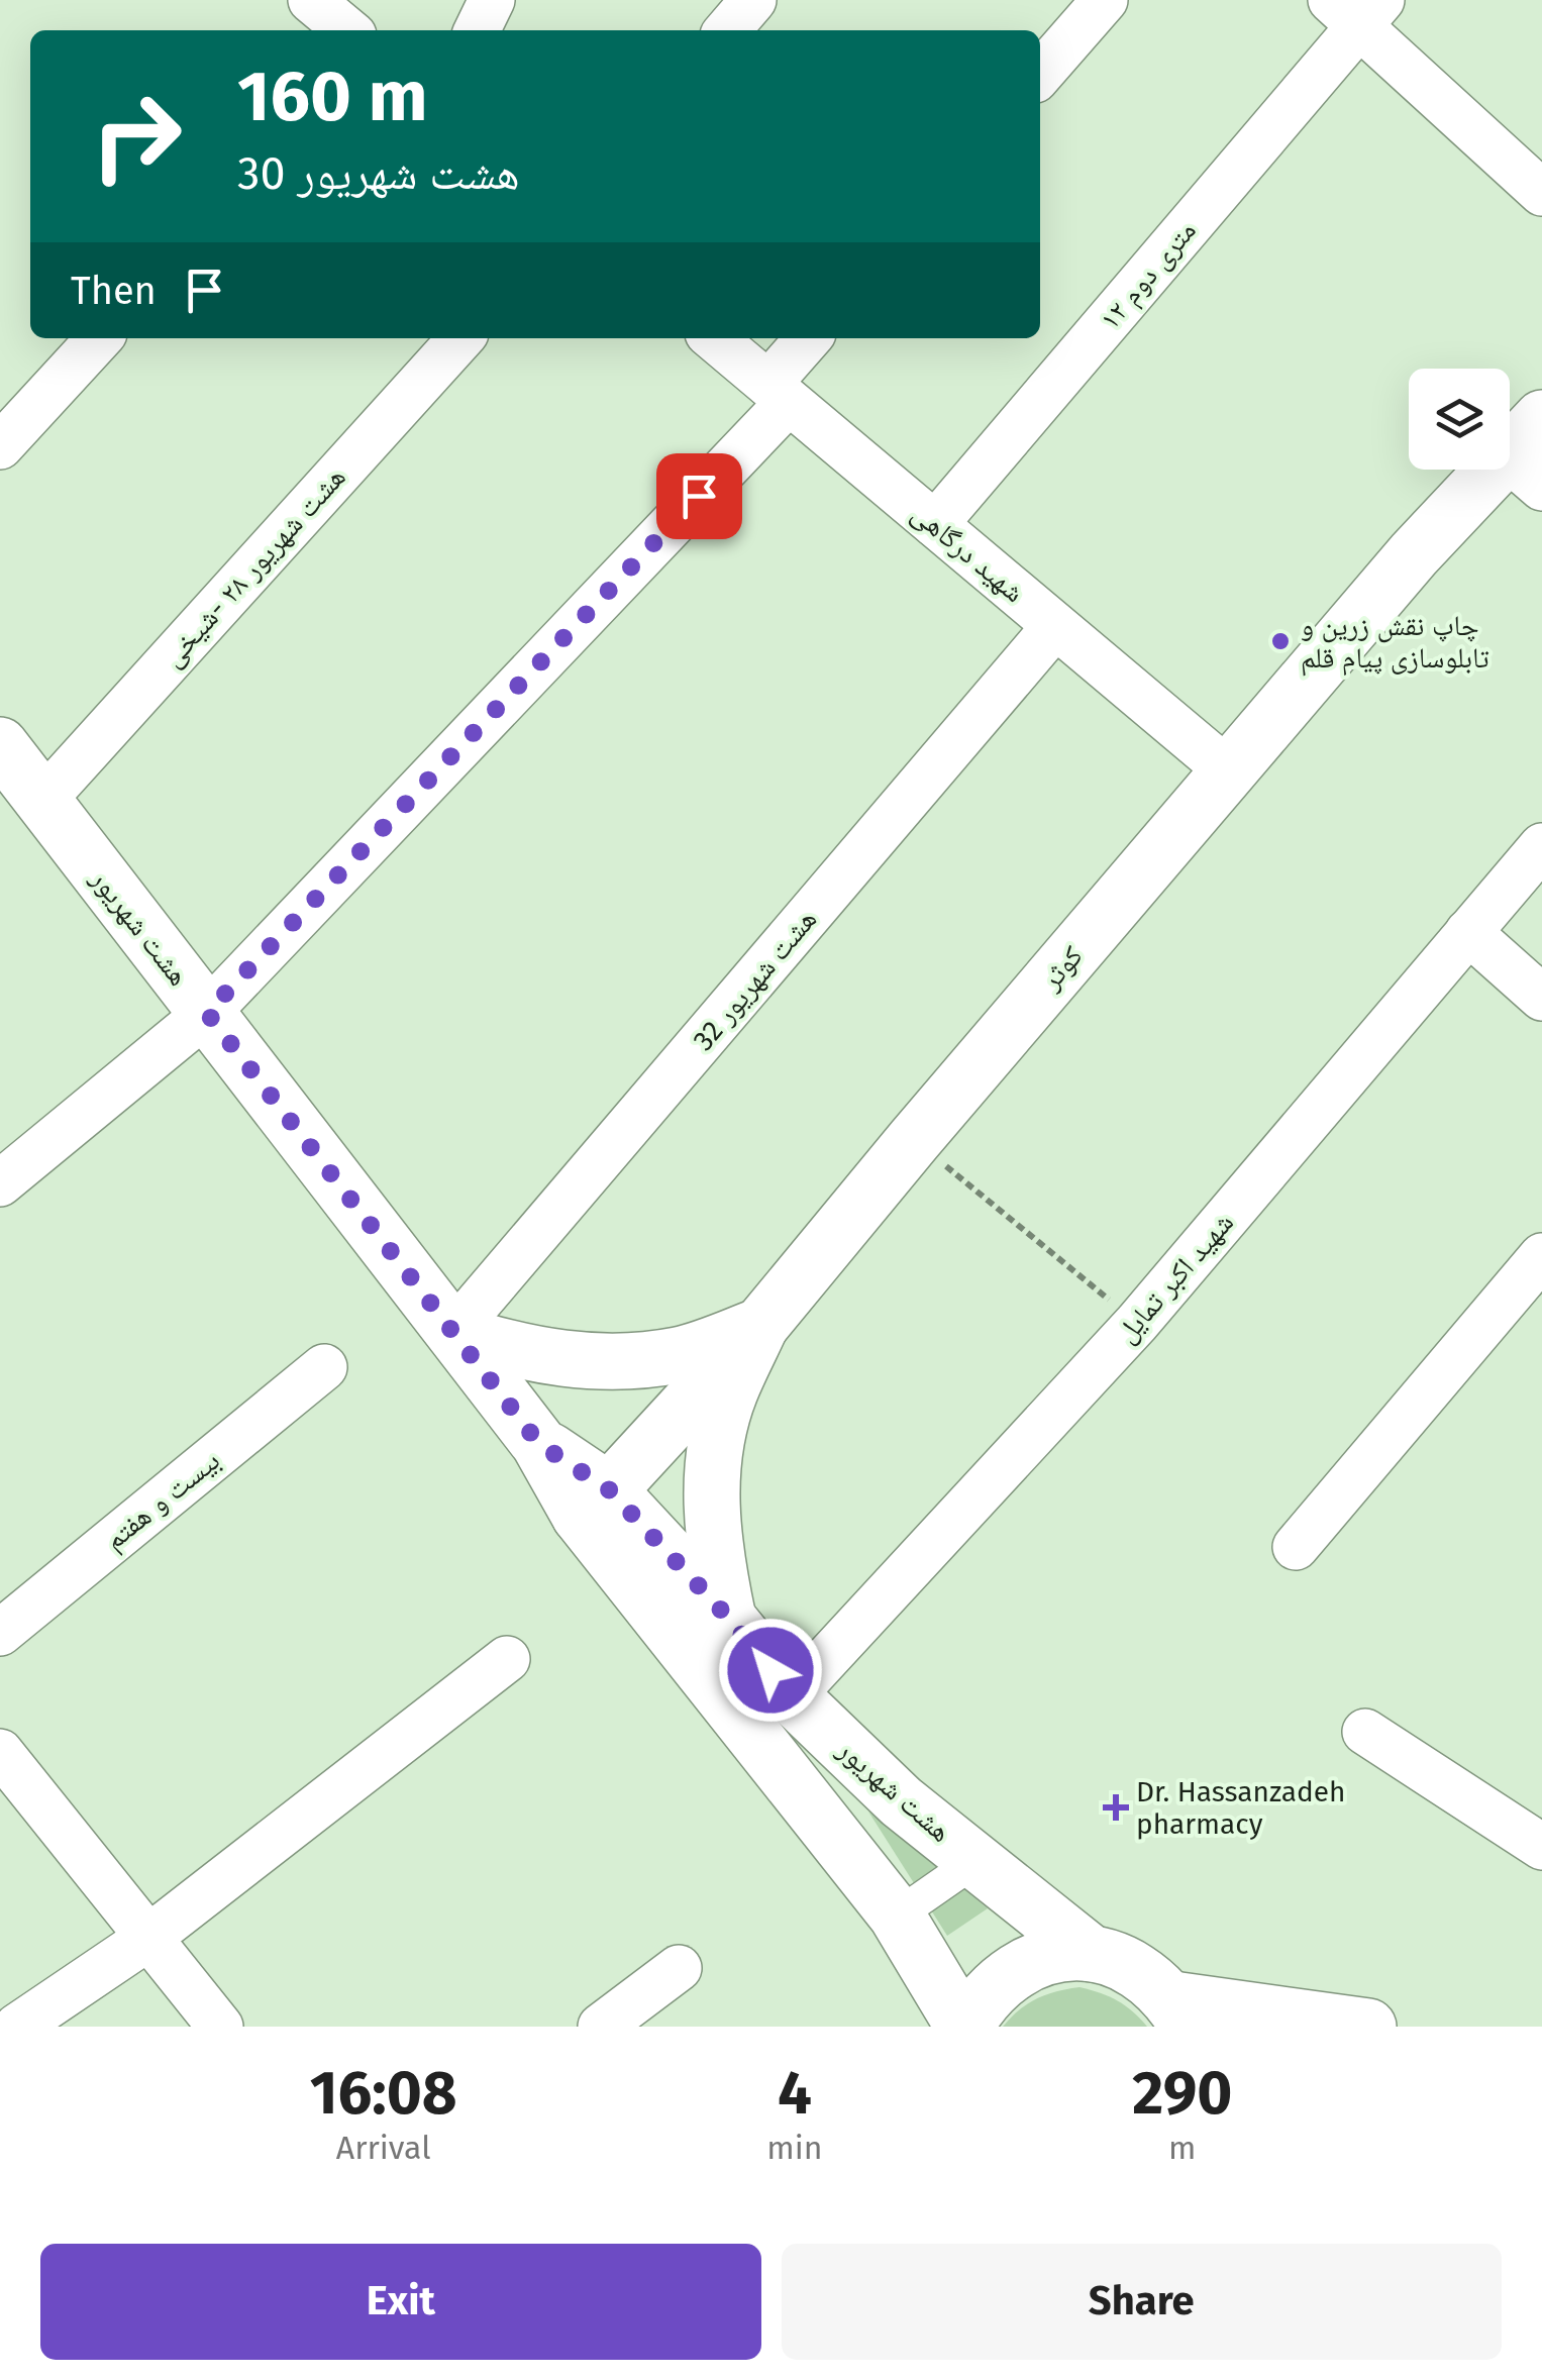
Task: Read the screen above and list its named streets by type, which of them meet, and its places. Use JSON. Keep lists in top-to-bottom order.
{
  "streets": {
    "main road": ["هشت شهریور", "کوثر"],
    "street": [
      "۱۲ متری دوم",
      "شهید درگاهی",
      "هشت شهریور ۲۸ -شیخی",
      "هشت شهریور 32",
      "شهید اکبر تمایل",
      "بیست و هفتم"
    ]
  },
  "crossings": [
    ["۱۲ متری دوم", "شهید درگاهی"],
    ["شهید درگاهی", "کوثر"],
    ["شهید درگاهی", "هشت شهریور 32"],
    ["هشت شهریور ۲۸ -شیخی", "هشت شهریور"],
    ["هشت شهریور", "کوثر"],
    ["هشت شهریور", "هشت شهریور 32"],
    ["هشت شهریور", "شهید اکبر تمایل"]
  ],
  "places": {
    "other": ["چاپ نقش زرین و تابلوسازی پیام قلم"],
    "health": ["Dr. Hassanzadeh pharmacy"]
  },
  "page": {
    "turn": ["160 m", "هشت شهریور 30"],
    "then": "Then",
    "eta": [
      "16:08",
      "Arrival",
      "4",
      "min",
      "290",
      "m"
    ],
    "buttons": ["Exit", "Share"]
  }
}
